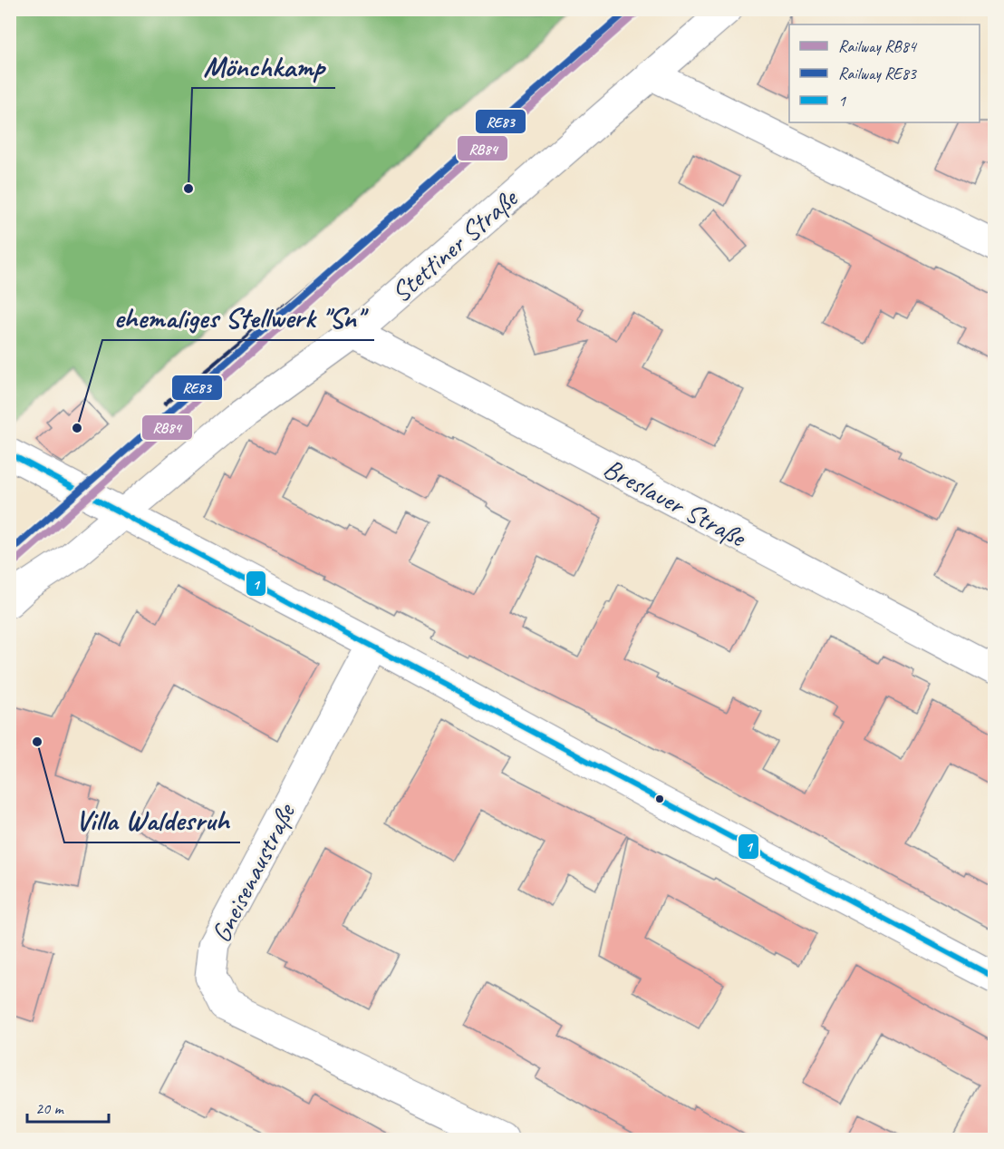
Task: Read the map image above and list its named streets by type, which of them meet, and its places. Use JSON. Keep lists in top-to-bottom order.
{
  "streets": {
    "street": ["Stettiner Straße", "Breslauer Straße", "Gneisenaustraße"]
  },
  "crossings": [
    ["Stettiner Straße", "Breslauer Straße"]
  ],
  "places": ["Mönchkamp", "ehemaliges Stellwerk \"Sn\"", "Villa Waldesruh"],
  "lines": ["rail line RB84", "rail line RE83", "transit line 1"],
  "legend": ["Railway RB84", "Railway RE83", "1"],
  "scale_bar": "20 m"
}
